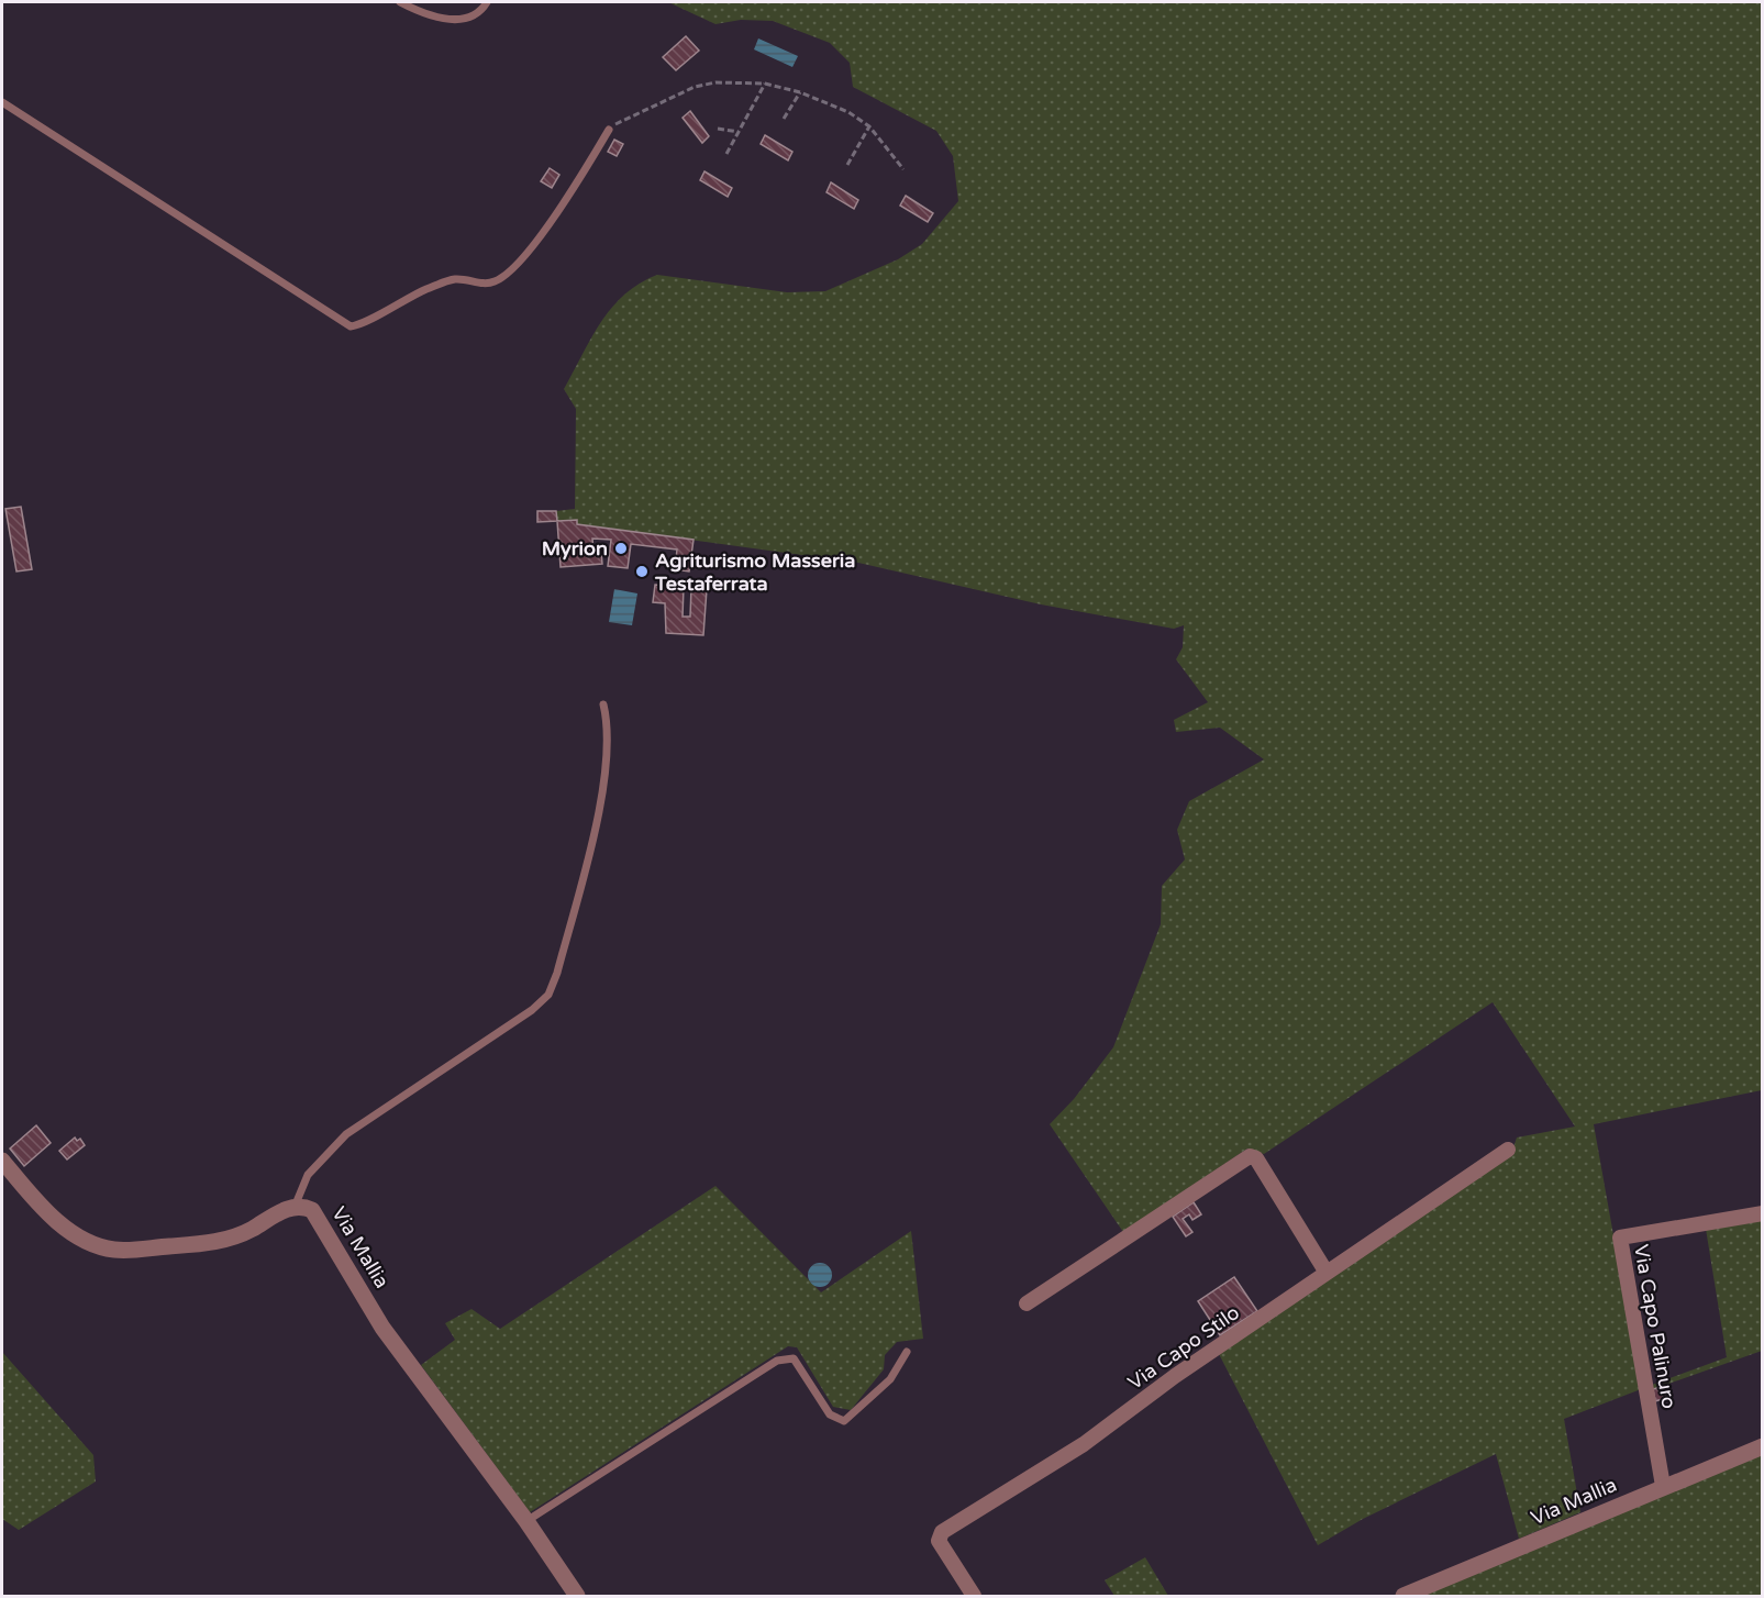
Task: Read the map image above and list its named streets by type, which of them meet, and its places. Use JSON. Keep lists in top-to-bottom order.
{
  "streets": {
    "street": ["Via Mallia", "Via Capo Palinuro", "Via Capo Stilo"]
  },
  "crossings": [
    ["Via Mallia", "Via Capo Palinuro"]
  ],
  "places": ["Myrion", "Agriturismo Masseria Testaferrata"]
}
